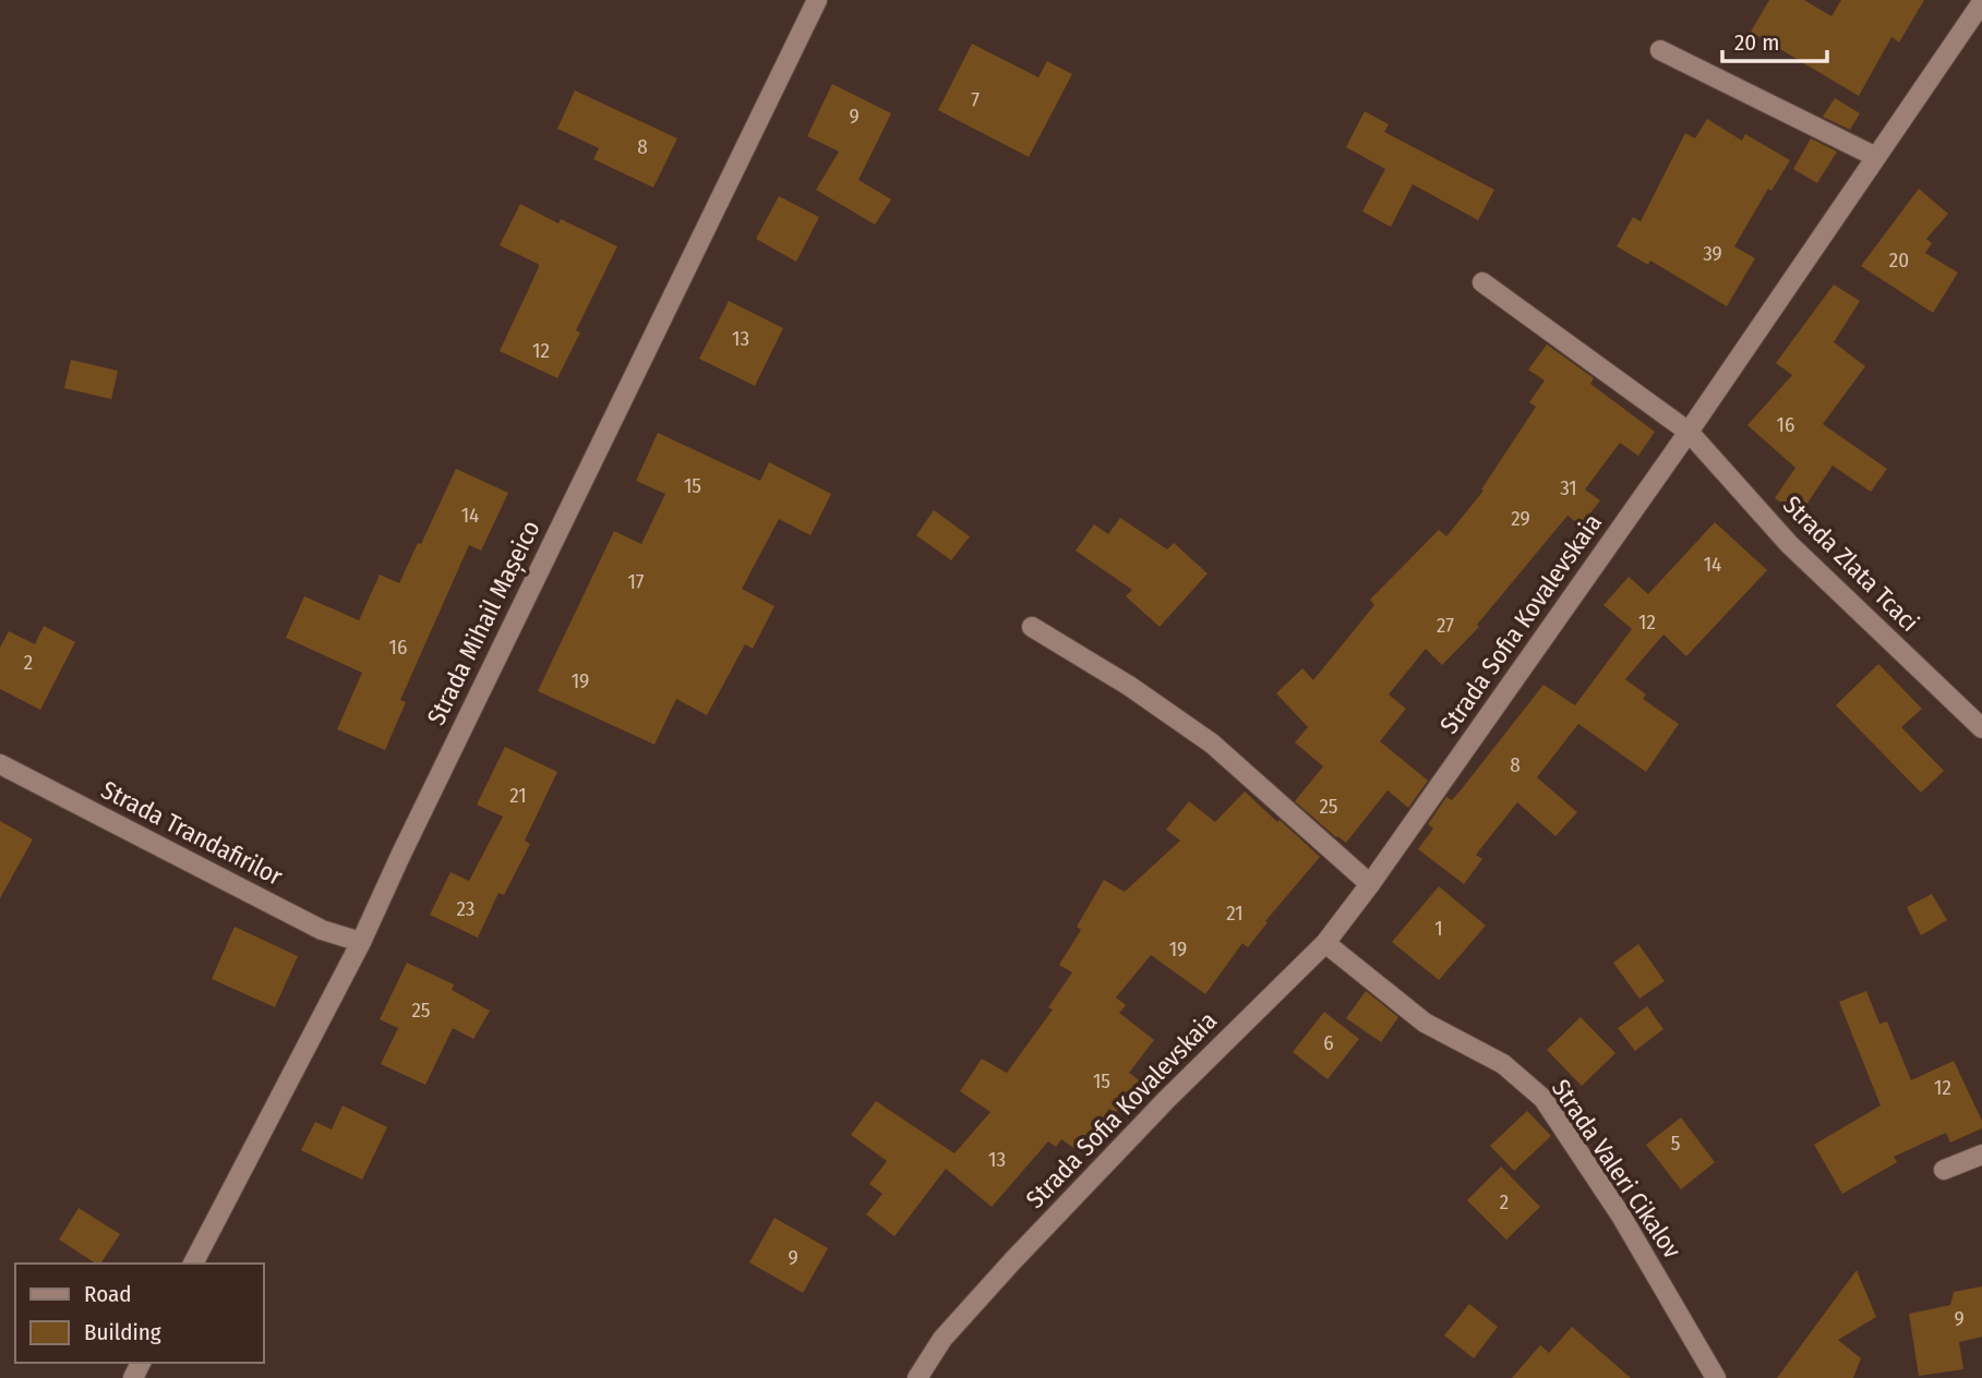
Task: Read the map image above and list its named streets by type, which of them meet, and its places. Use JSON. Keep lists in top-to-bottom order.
{
  "streets": {
    "street": [
      "Strada Zlata Tcaci",
      "Strada Mihail Mașeico",
      "Strada Sofia Kovalevskaia",
      "Strada Trandafirilor",
      "Strada Valeri Cikalov"
    ]
  },
  "crossings": [
    ["Strada Zlata Tcaci", "Strada Sofia Kovalevskaia"],
    ["Strada Mihail Mașeico", "Strada Trandafirilor"],
    ["Strada Sofia Kovalevskaia", "Strada Valeri Cikalov"]
  ],
  "house_numbers": [
    "7",
    "9",
    "8",
    "39",
    "20",
    "13",
    "12",
    "16",
    "15",
    "31",
    "14",
    "29",
    "14",
    "17",
    "12",
    "27",
    "16",
    "2",
    "19",
    "8",
    "21",
    "25",
    "23",
    "21",
    "1",
    "19",
    "25",
    "6",
    "15",
    "12",
    "5",
    "13",
    "2",
    "9",
    "9"
  ],
  "legend": ["Road", "Building"],
  "scale_bar": "20 m"
}
